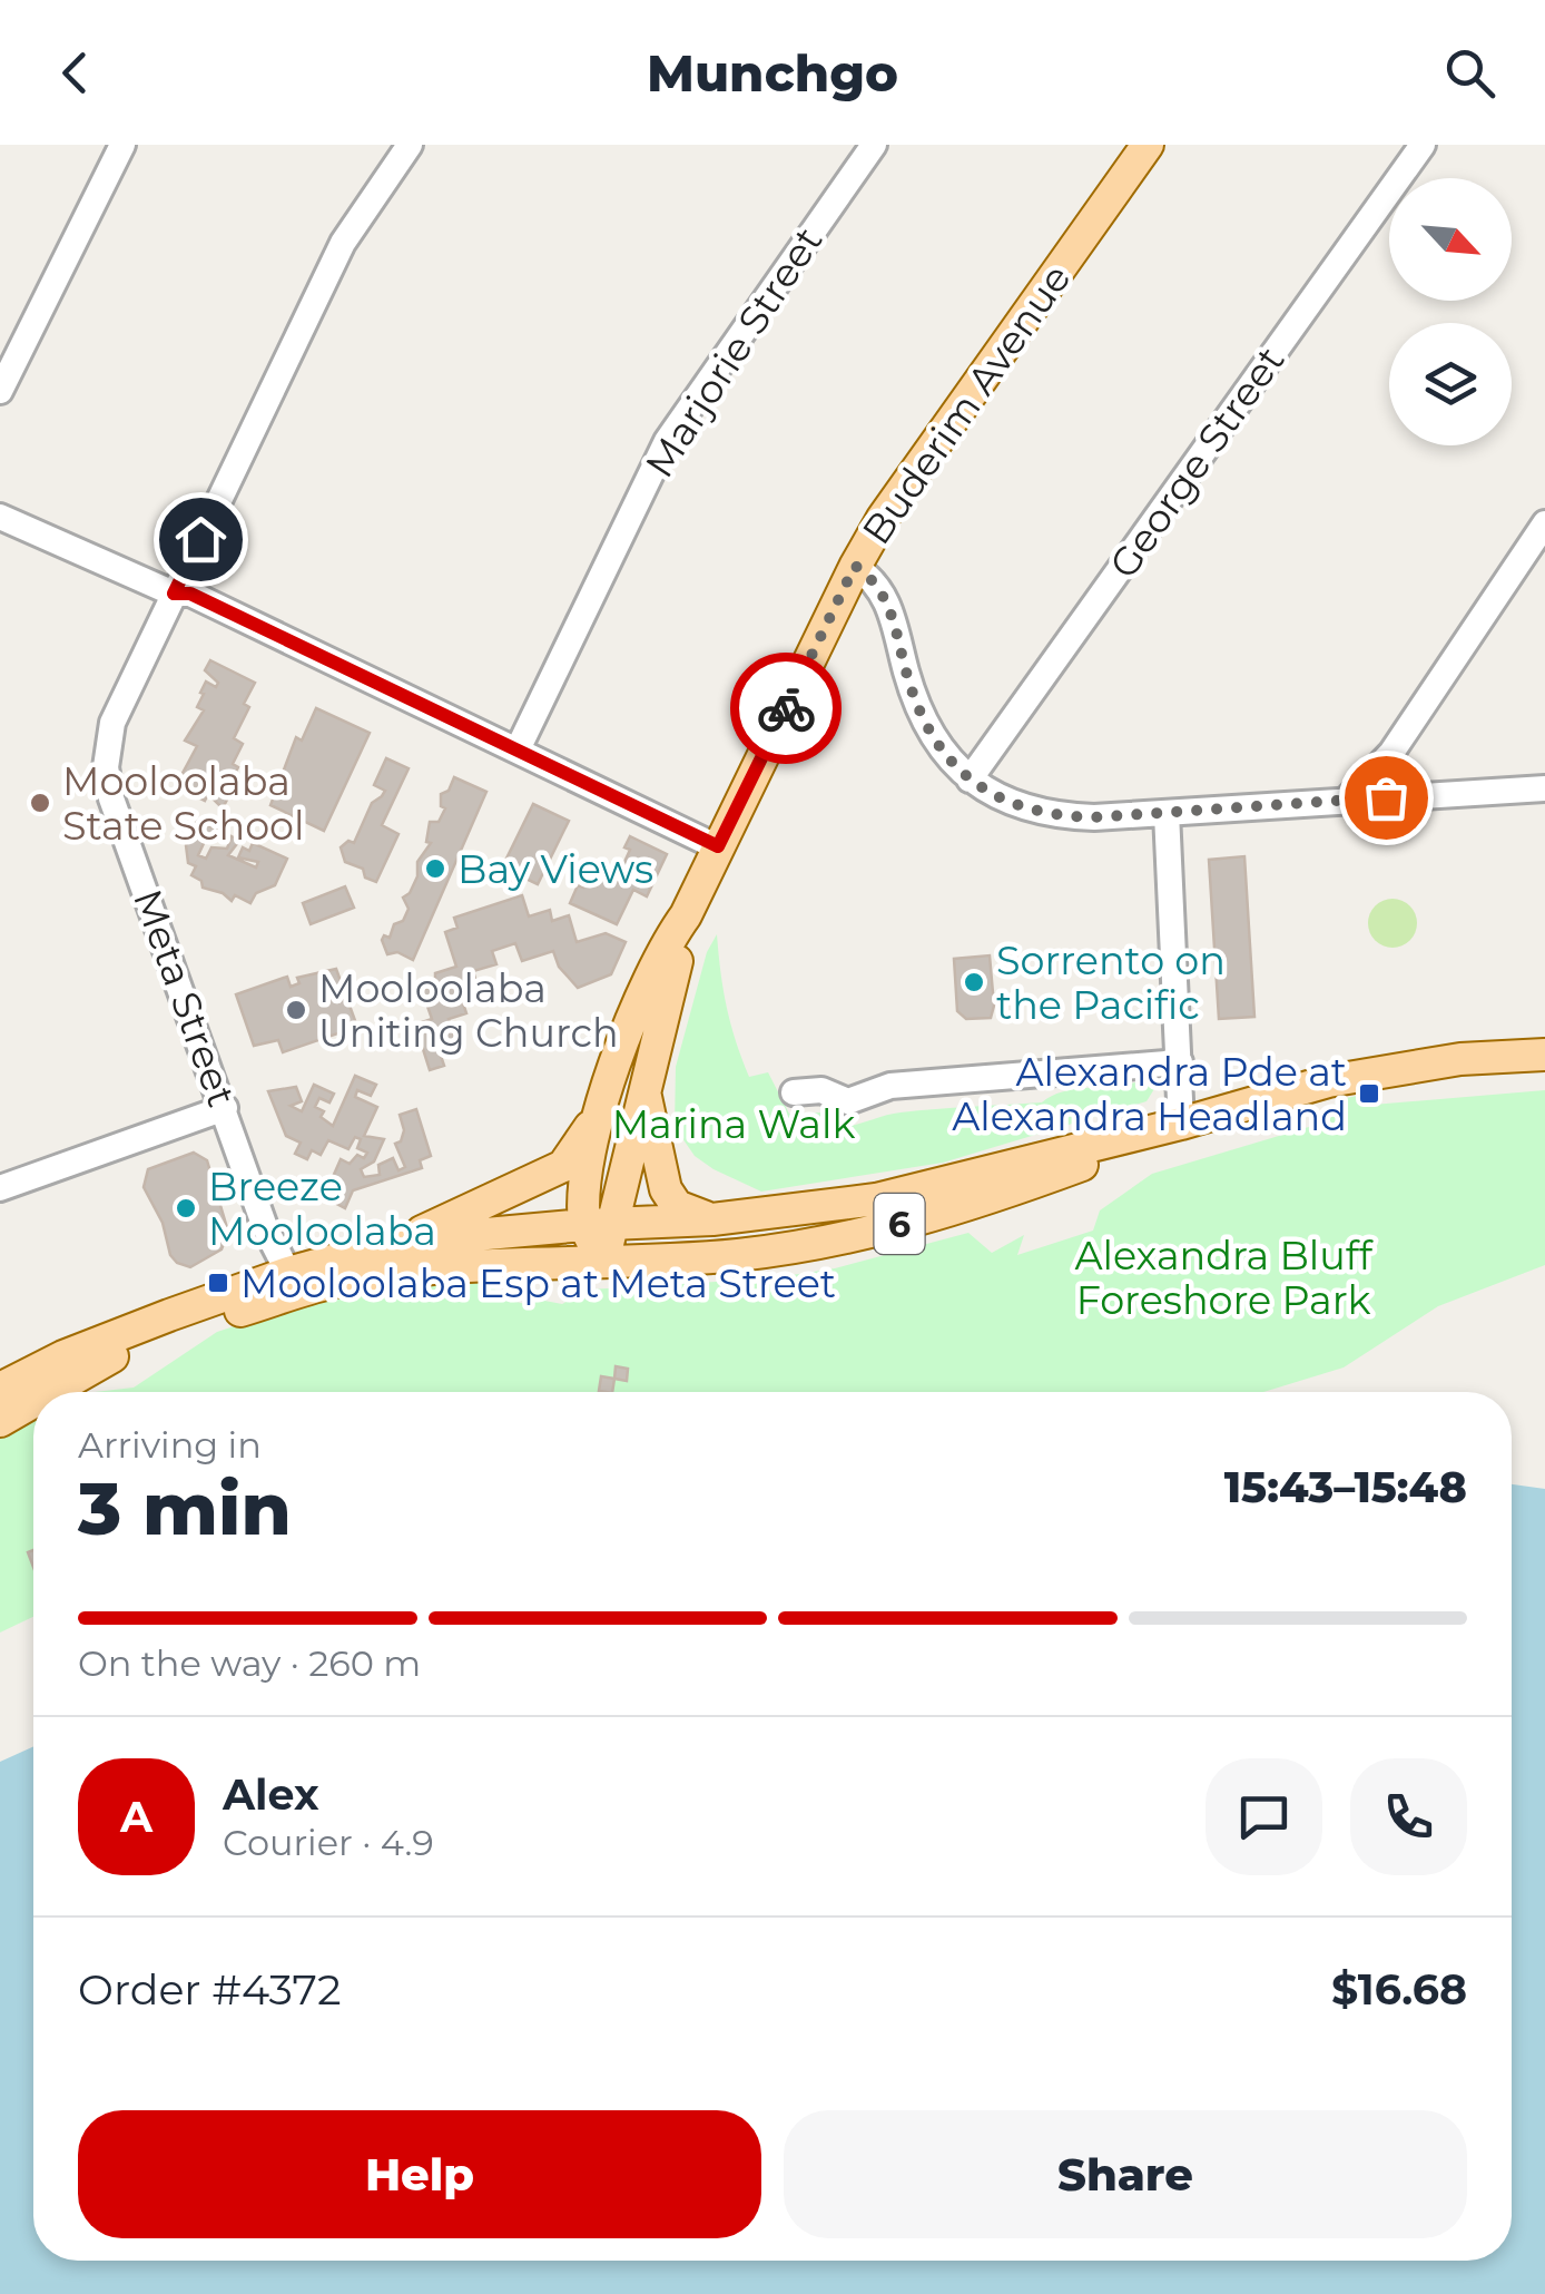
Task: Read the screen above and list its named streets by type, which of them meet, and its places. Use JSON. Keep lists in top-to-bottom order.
{
  "streets": {
    "main road": ["Buderim Avenue", "6"],
    "street": ["Marjorie Street", "George Street", "Meta Street"]
  },
  "crossings": [
    ["Buderim Avenue", "6"],
    ["Meta Street", "6"]
  ],
  "parks": ["Marina Walk", "Alexandra Bluff Foreshore Park"],
  "places": {
    "other": [
      "Mooloolaba State School",
      "Bay Views",
      "Sorrento on the Pacific",
      "Mooloolaba Uniting Church",
      "Breeze Mooloolaba"
    ],
    "transit": ["Alexandra Pde at Alexandra Headland", "Mooloolaba Esp at Meta Street"]
  },
  "north": "bottom right",
  "page": {
    "header": "Munchgo",
    "heading": ["3 min", "Arriving in", "15:43–15:48"],
    "panel": [
      "Alex",
      "Courier · 4.9",
      "Order #4372",
      "$16.68"
    ],
    "bar": "On the way · 260 m",
    "round": "A",
    "buttons": ["Help", "Share"]
  }
}
